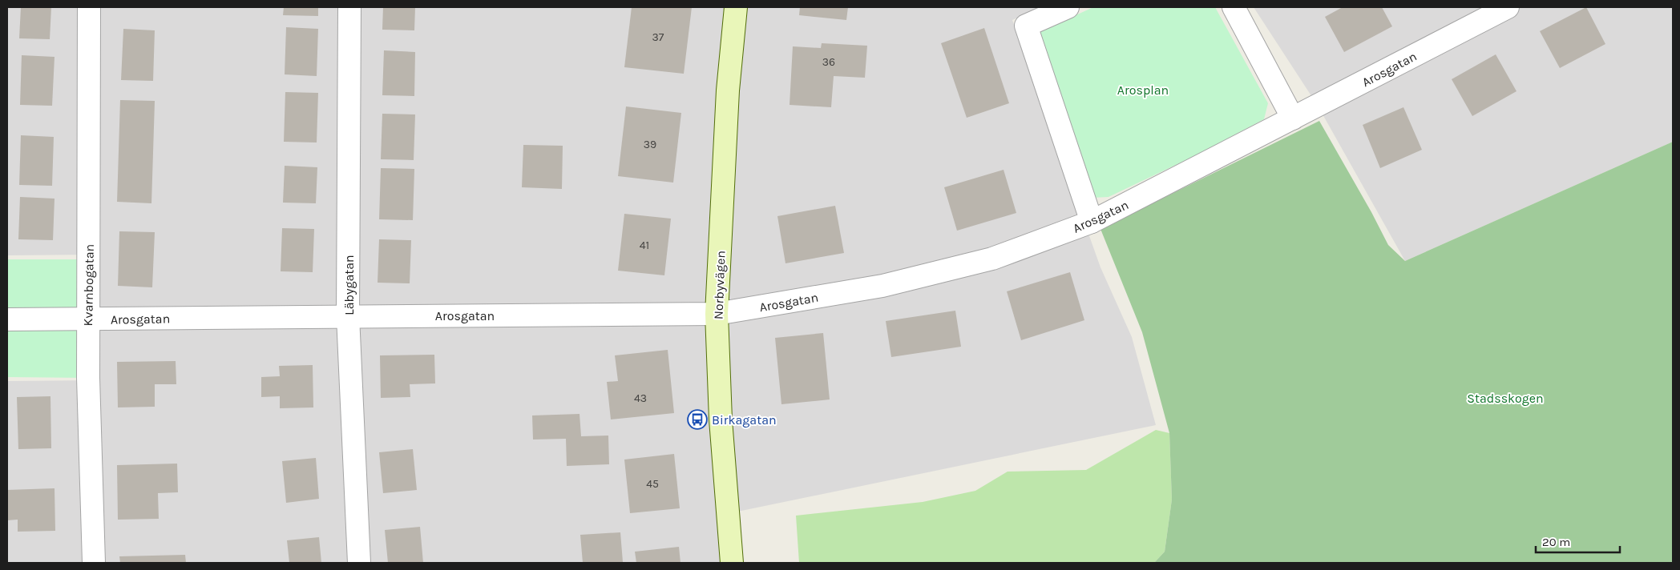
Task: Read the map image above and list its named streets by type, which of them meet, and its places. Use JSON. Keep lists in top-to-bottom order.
{
  "streets": {
    "street": [
      "Arosgatan",
      "Kvarnbogatan",
      "Läbygatan",
      "Norbyvägen"
    ]
  },
  "crossings": [
    ["Arosgatan", "Kvarnbogatan"],
    ["Arosgatan", "Läbygatan"],
    ["Arosgatan", "Norbyvägen"]
  ],
  "parks": ["Arosplan", "Stadsskogen"],
  "places": {
    "bus stop": ["Birkagatan"]
  },
  "house_numbers": [
    "37",
    "36",
    "39",
    "41",
    "43",
    "45"
  ],
  "scale_bar": "20 m"
}
